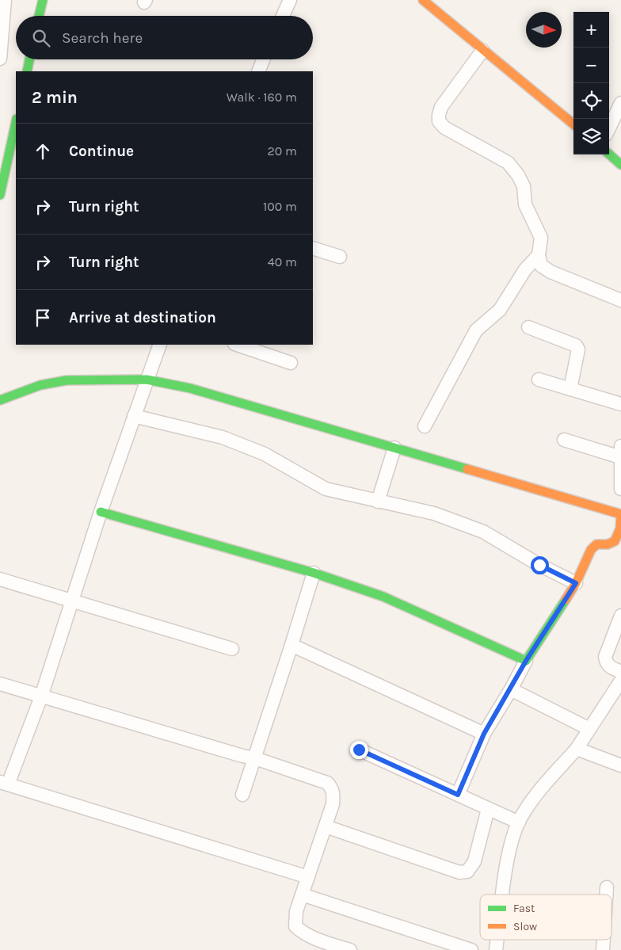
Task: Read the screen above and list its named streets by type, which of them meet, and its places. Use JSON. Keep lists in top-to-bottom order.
{
  "legend": ["Fast", "Slow"],
  "north": "right",
  "page": {
    "map_buttons": ["+", "−"],
    "search": "Search here",
    "heading": ["2 min", "Walk · 160 m"],
    "list": [
      ["Continue", "20 m"],
      ["Turn right", "100 m"],
      ["Turn right", "40 m"],
      "Arrive at destination"
    ]
  }
}
